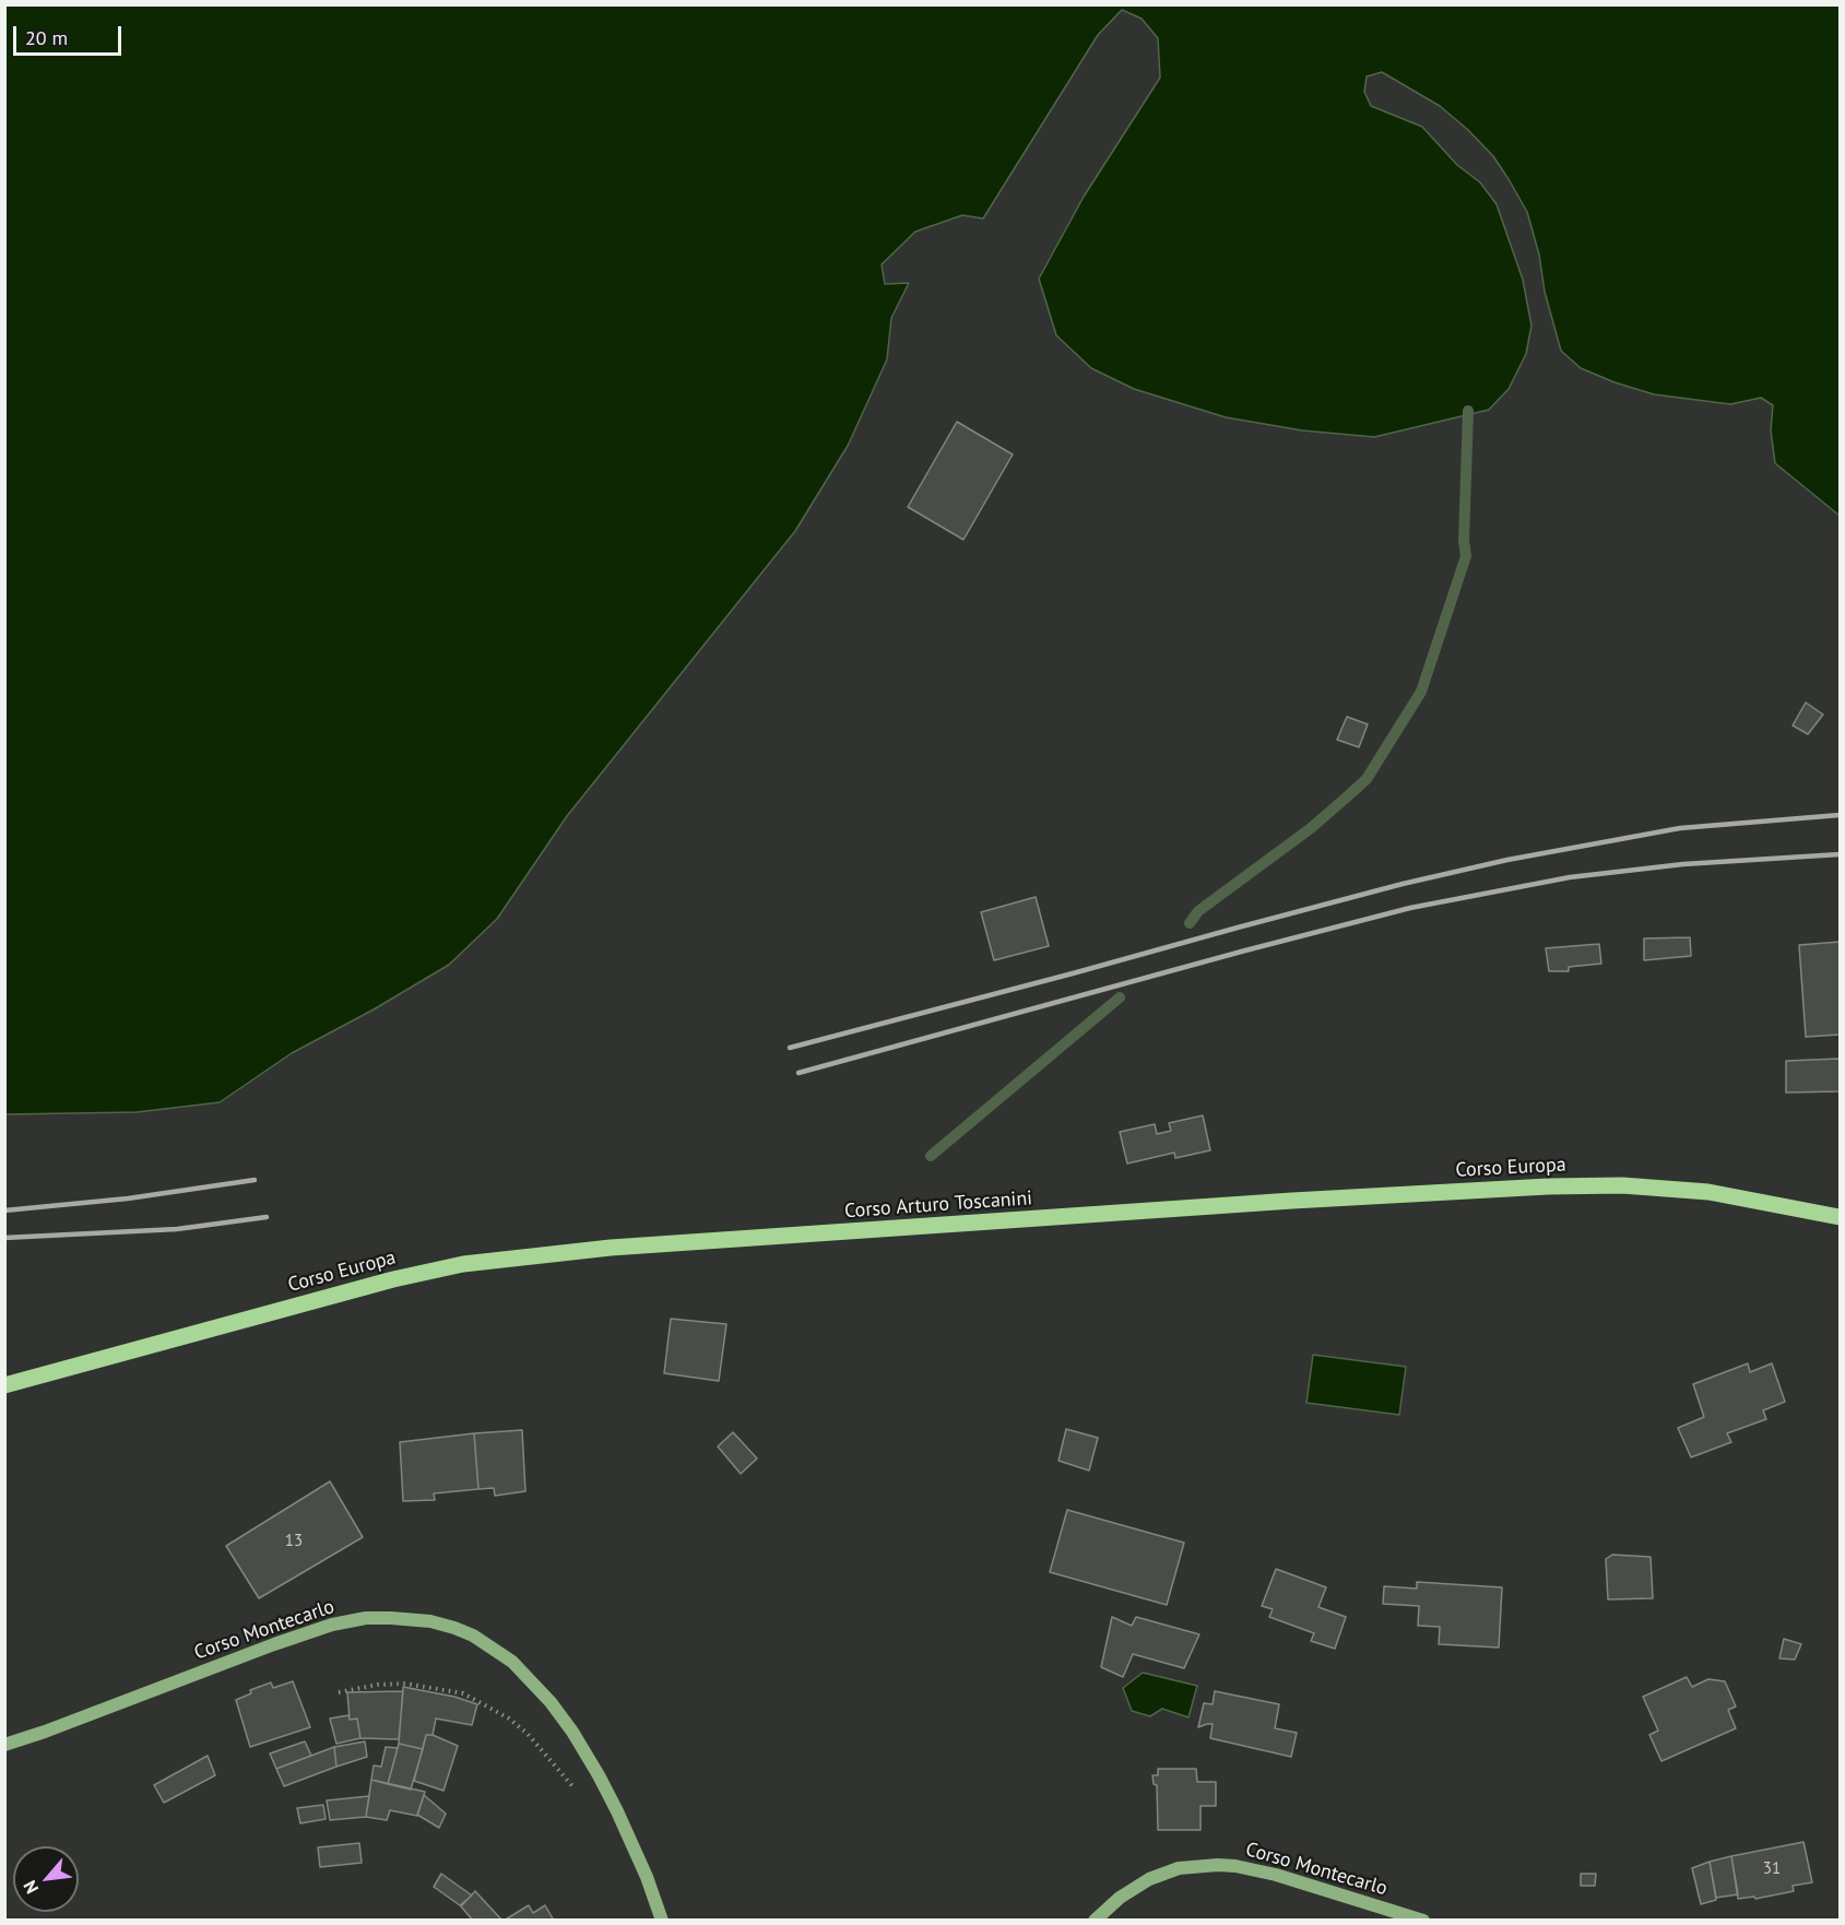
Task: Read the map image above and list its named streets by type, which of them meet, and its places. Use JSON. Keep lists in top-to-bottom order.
{
  "streets": {
    "main road": ["Corso Europa", "Corso Arturo Toscanini", "Corso Montecarlo"]
  },
  "crossings": [
    ["Corso Europa", "Corso Arturo Toscanini"]
  ],
  "house_numbers": ["13", "31"],
  "scale_bar": "20 m",
  "north": "bottom left"
}
